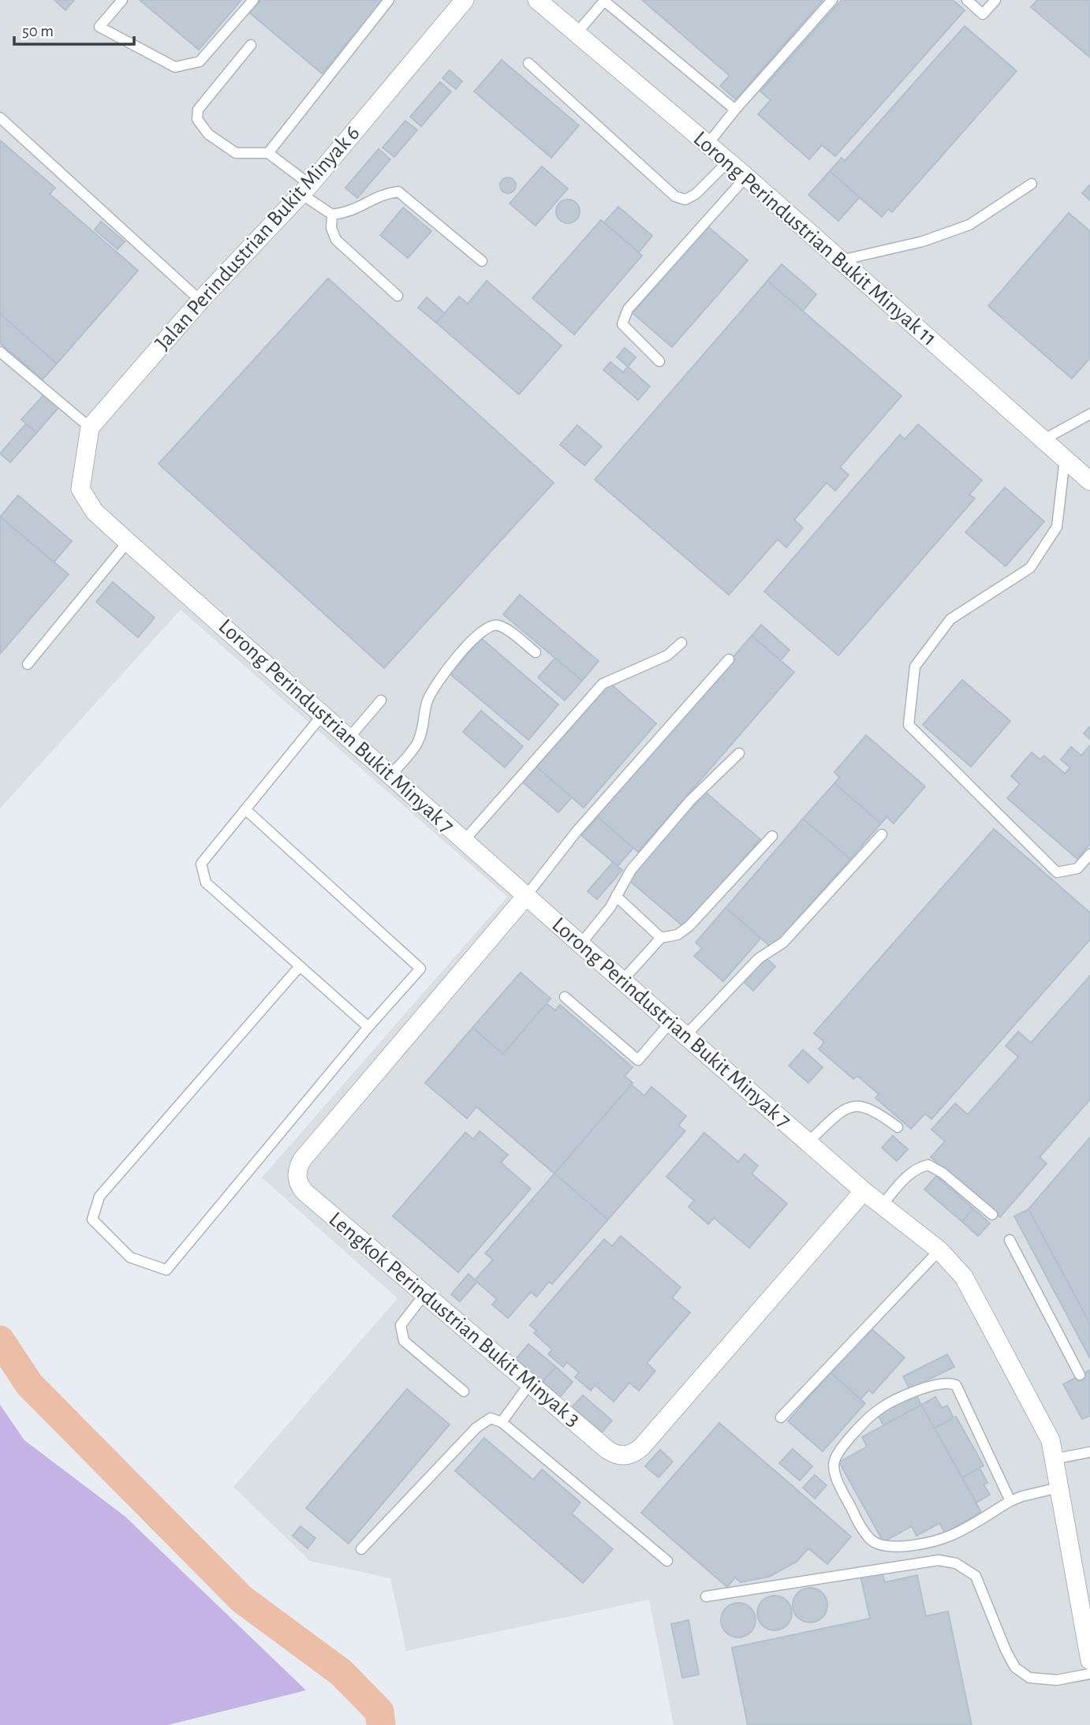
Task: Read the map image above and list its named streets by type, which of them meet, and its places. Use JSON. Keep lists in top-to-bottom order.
{
  "streets": {
    "street": [
      "Jalan Perindustrian Bukit Minyak 6",
      "Lorong Perindustrian Bukit Minyak 11",
      "Lorong Perindustrian Bukit Minyak 7",
      "Lengkok Perindustrian Bukit Minyak 3"
    ]
  },
  "crossings": [
    ["Jalan Perindustrian Bukit Minyak 6", "Lorong Perindustrian Bukit Minyak 7"],
    ["Lorong Perindustrian Bukit Minyak 7", "Lengkok Perindustrian Bukit Minyak 3"]
  ],
  "scale_bar": "50 m"
}
